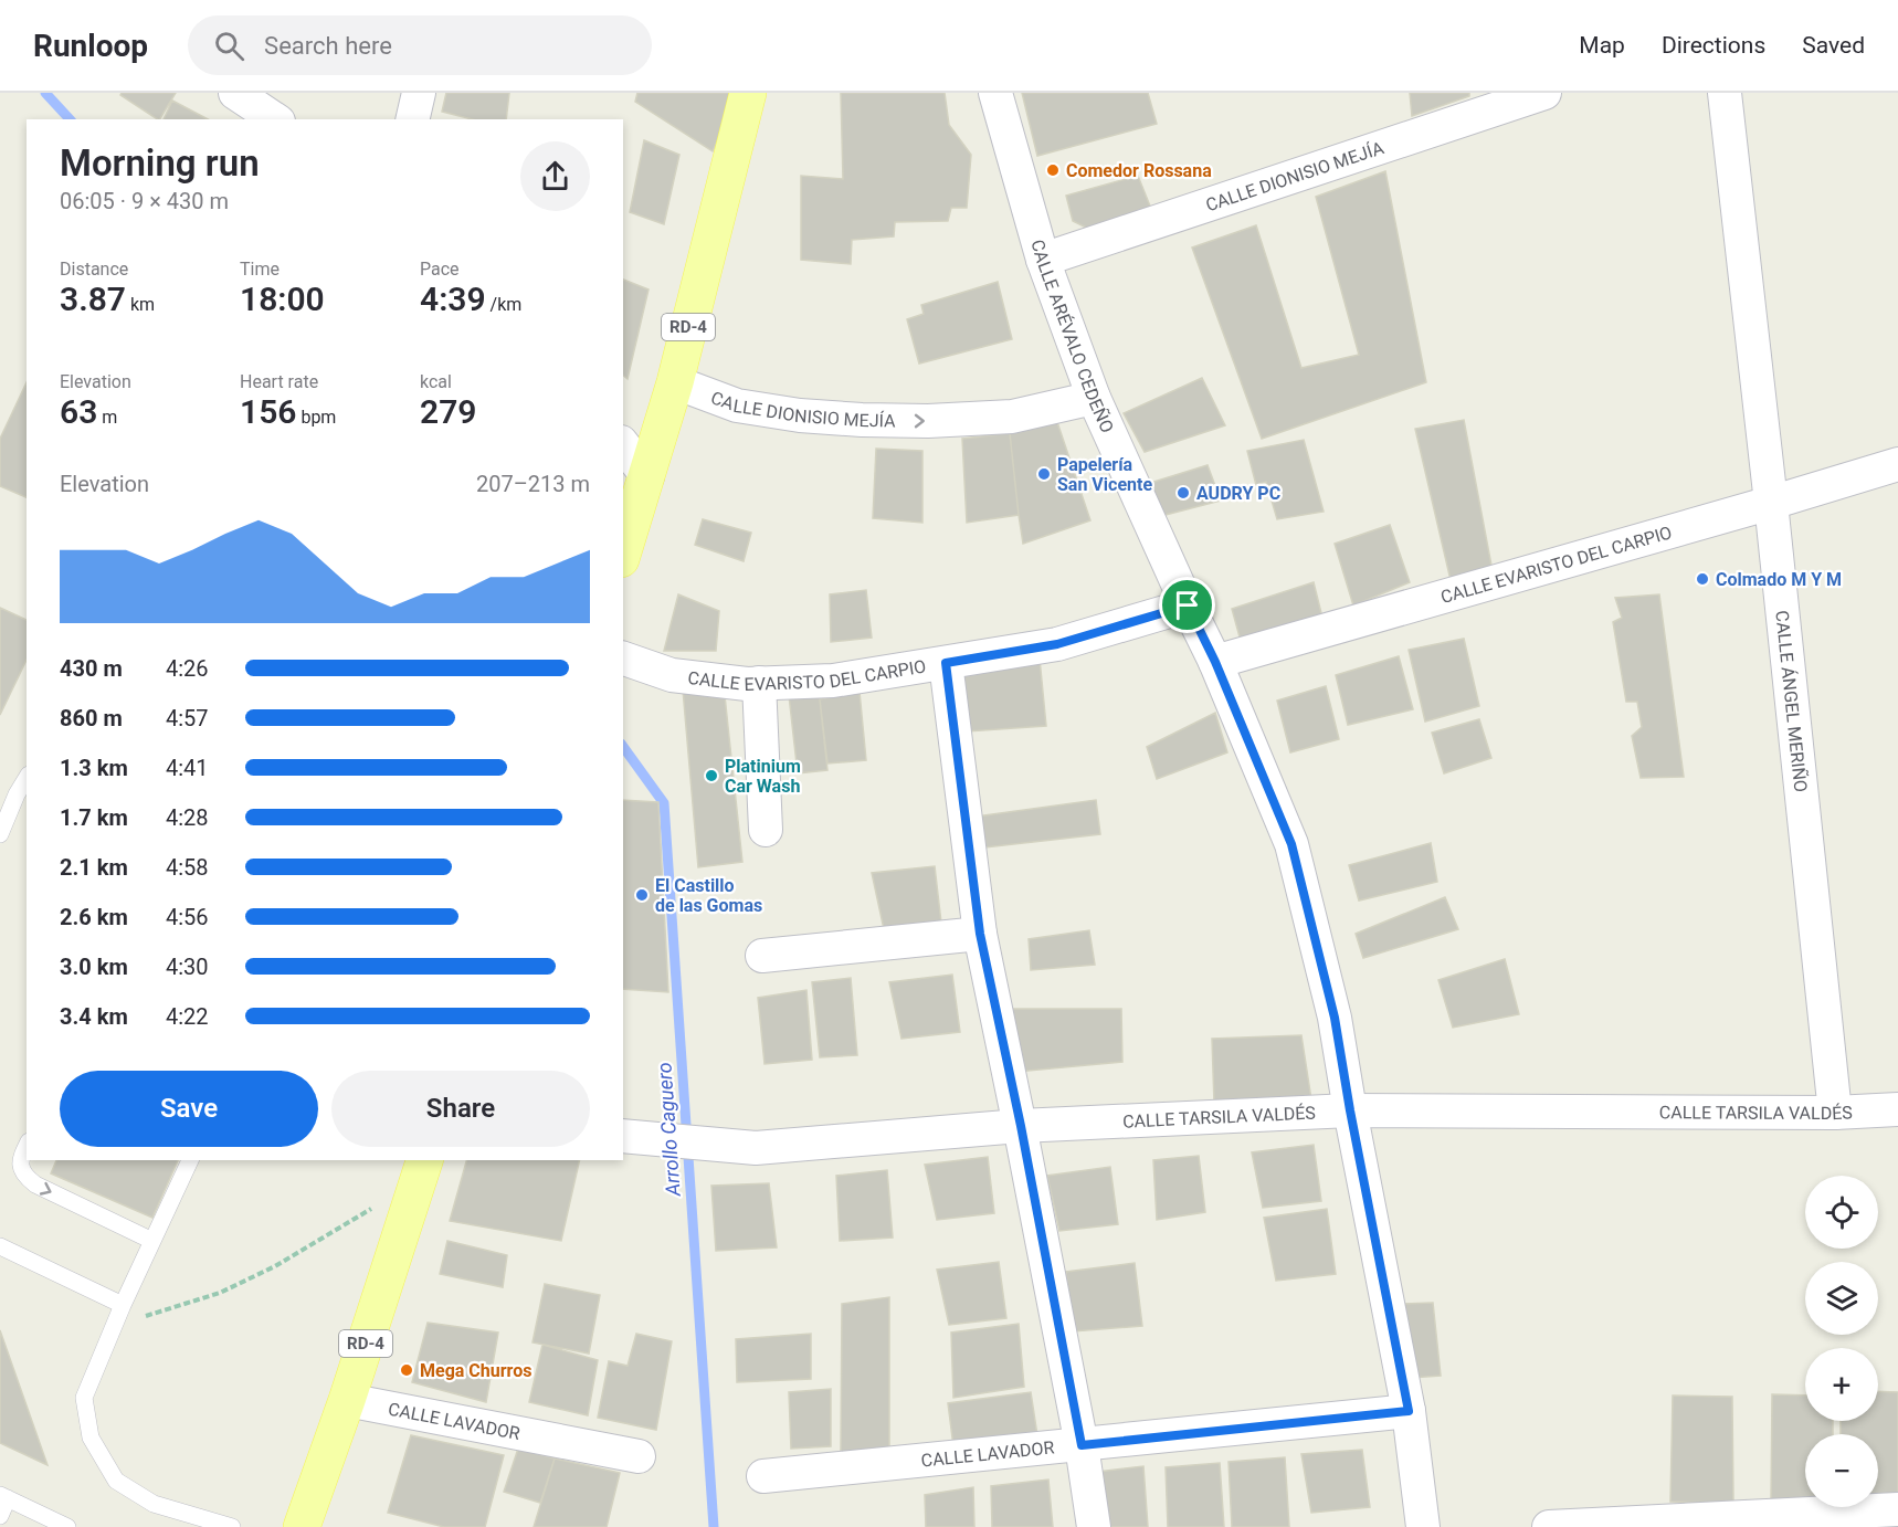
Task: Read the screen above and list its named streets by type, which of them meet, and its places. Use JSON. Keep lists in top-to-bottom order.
{
  "streets": {
    "main road": ["RD-4"],
    "street": [
      "CALLE DIONISIO MEJÍA",
      "CALLE ARÉVALO CEDEÑO",
      "CALLE EVARISTO DEL CARPIO",
      "CALLE ÁNGEL MERIÑO",
      "CALLE TARSILA VALDÉS",
      "CALLE LAVADOR"
    ]
  },
  "crossings": [
    ["CALLE DIONISIO MEJÍA", "RD-4"],
    ["CALLE DIONISIO MEJÍA", "CALLE ARÉVALO CEDEÑO"],
    ["RD-4", "CALLE LAVADOR"],
    ["CALLE ARÉVALO CEDEÑO", "CALLE EVARISTO DEL CARPIO"],
    ["CALLE ARÉVALO CEDEÑO", "CALLE TARSILA VALDÉS"],
    ["CALLE ARÉVALO CEDEÑO", "CALLE LAVADOR"],
    ["CALLE EVARISTO DEL CARPIO", "CALLE ÁNGEL MERIÑO"],
    ["CALLE ÁNGEL MERIÑO", "CALLE TARSILA VALDÉS"]
  ],
  "one_way": ["CALLE DIONISIO MEJÍA"],
  "water": ["Arrollo Caguero"],
  "places": [
    "Comedor Rossana",
    "Papelería San Vicente",
    "AUDRY PC",
    "Colmado M Y M",
    "Platinium Car Wash",
    "El Castillo de las Gomas",
    "Mega Churros"
  ],
  "page": {
    "header": "Runloop",
    "search": "Search here",
    "nav": ["Map", "Directions", "Saved"],
    "heading": ["Morning run", "06:05 · 9 × 430 m"],
    "stats": [
      ["Distance", "3.87 km"],
      ["Time", "18:00"],
      ["Pace", "4:39 /km"],
      ["Elevation", "63 m"],
      ["Heart rate", "156 bpm"],
      ["kcal", "279"]
    ],
    "chart": ["Elevation", "207–213 m"],
    "list": [
      {
        "name": "430 m",
        "note": "4:26"
      },
      {
        "name": "860 m",
        "note": "4:57"
      },
      {
        "name": "1.3 km",
        "note": "4:41"
      },
      {
        "name": "1.7 km",
        "note": "4:28"
      },
      {
        "name": "2.1 km",
        "note": "4:58"
      },
      {
        "name": "2.6 km",
        "note": "4:56"
      },
      {
        "name": "3.0 km",
        "note": "4:30"
      },
      {
        "name": "3.4 km",
        "note": "4:22"
      }
    ],
    "buttons": ["Save", "Share"],
    "map_buttons": ["+", "−"]
  }
}
